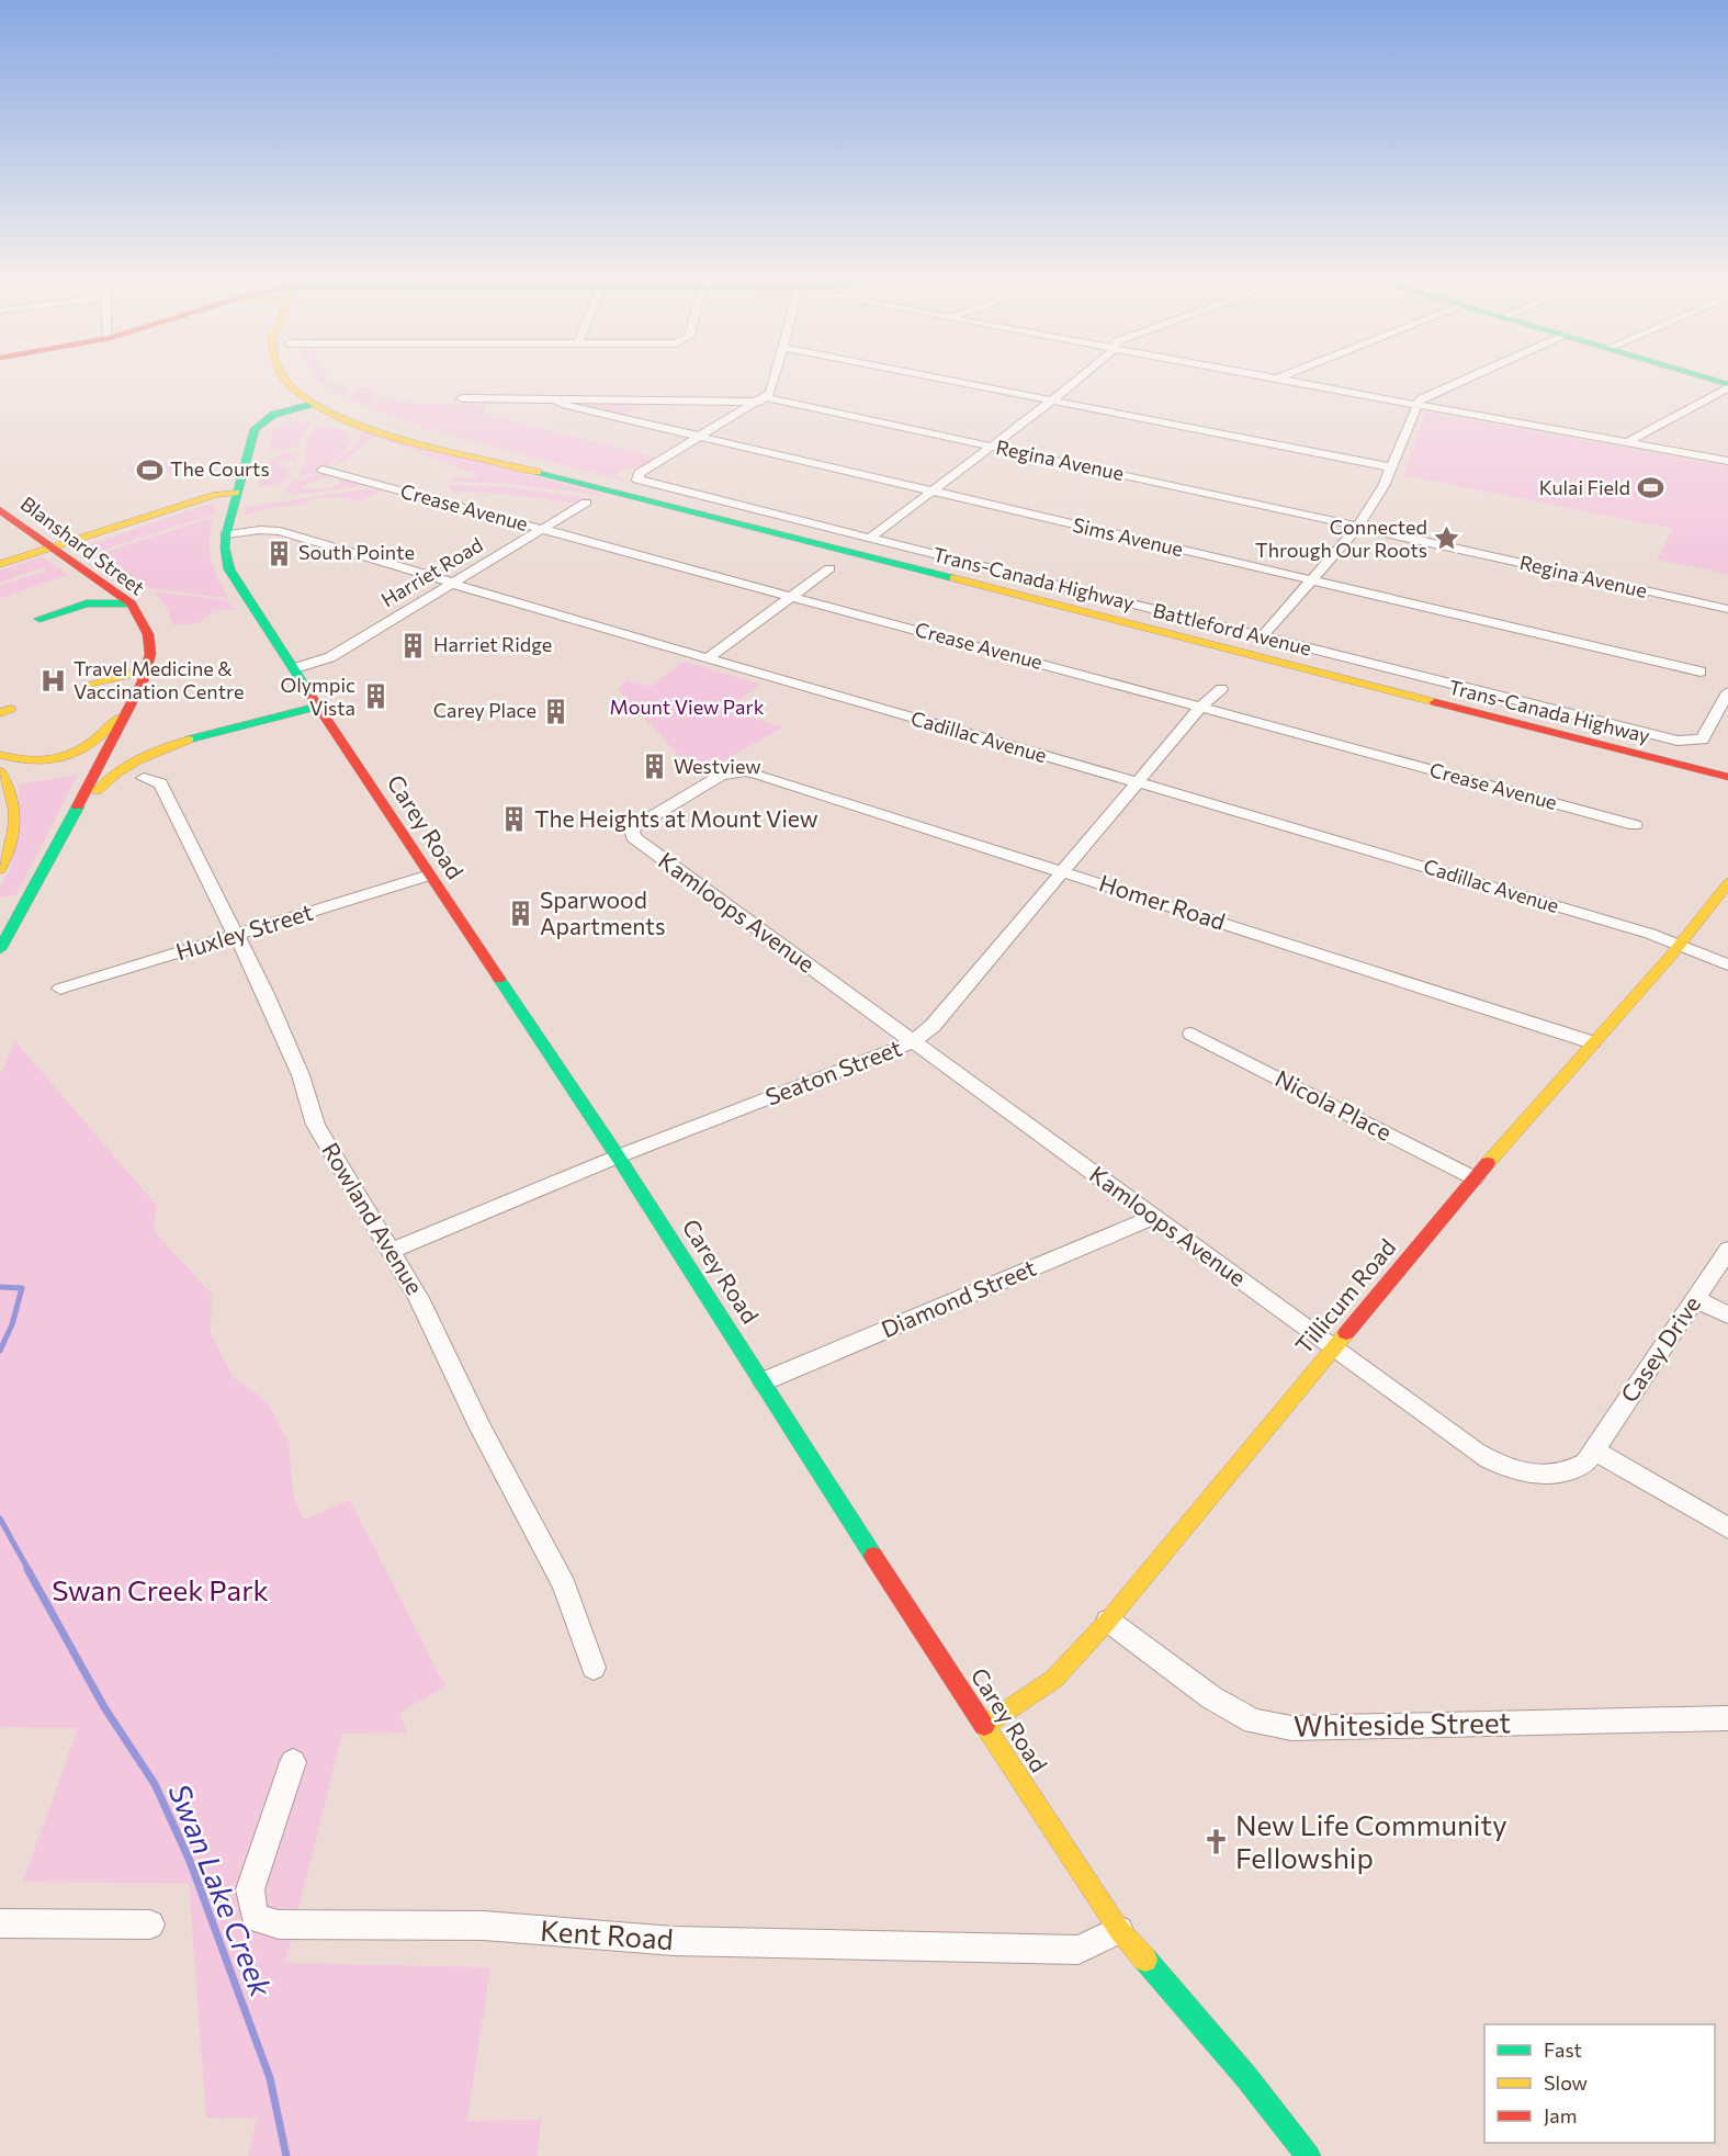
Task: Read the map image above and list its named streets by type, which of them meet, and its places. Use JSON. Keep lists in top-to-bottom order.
{
  "streets": {
    "main road": [
      "Blanshard Street",
      "Trans-Canada Highway",
      "Carey Road",
      "Tillicum Road"
    ],
    "street": [
      "Regina Avenue",
      "Crease Avenue",
      "Sims Avenue",
      "Harriet Road",
      "Battleford Avenue",
      "Cadillac Avenue",
      "Homer Road",
      "Kamloops Avenue",
      "Huxley Street",
      "Seaton Street",
      "Nicola Place",
      "Rowland Avenue",
      "Diamond Street",
      "Casey Drive",
      "Whiteside Street",
      "Kent Road"
    ]
  },
  "crossings": [
    ["Regina Avenue", "Sims Avenue"],
    ["Crease Avenue", "Harriet Road"],
    ["Crease Avenue", "Seaton Street"],
    ["Sims Avenue", "Battleford Avenue"],
    ["Harriet Road", "Cadillac Avenue"],
    ["Harriet Road", "Carey Road"],
    ["Trans-Canada Highway", "Carey Road"],
    ["Cadillac Avenue", "Carey Road"],
    ["Cadillac Avenue", "Seaton Street"],
    ["Cadillac Avenue", "Tillicum Road"],
    ["Carey Road", "Huxley Street"],
    ["Carey Road", "Seaton Street"],
    ["Carey Road", "Tillicum Road"],
    ["Carey Road", "Diamond Street"],
    ["Carey Road", "Kent Road"],
    ["Homer Road", "Kamloops Avenue"],
    ["Homer Road", "Seaton Street"],
    ["Homer Road", "Tillicum Road"],
    ["Kamloops Avenue", "Seaton Street"],
    ["Kamloops Avenue", "Tillicum Road"],
    ["Kamloops Avenue", "Diamond Street"],
    ["Kamloops Avenue", "Casey Drive"],
    ["Huxley Street", "Rowland Avenue"],
    ["Seaton Street", "Rowland Avenue"],
    ["Nicola Place", "Tillicum Road"],
    ["Tillicum Road", "Whiteside Street"]
  ],
  "water": ["Swan Lake Creek"],
  "parks": ["Mount View Park", "Swan Creek Park"],
  "places": {
    "sports": ["The Courts", "Kulai Field"],
    "place": ["Connected Through Our Roots"],
    "building": [
      "South Pointe",
      "Harriet Ridge",
      "Olympic Vista",
      "Carey Place",
      "Westview",
      "The Heights at Mount View",
      "Sparwood Apartments"
    ],
    "hospital": ["Travel Medicine & Vaccination Centre"],
    "church": ["New Life Community Fellowship"]
  },
  "legend": ["Fast", "Slow", "Jam"]
}
